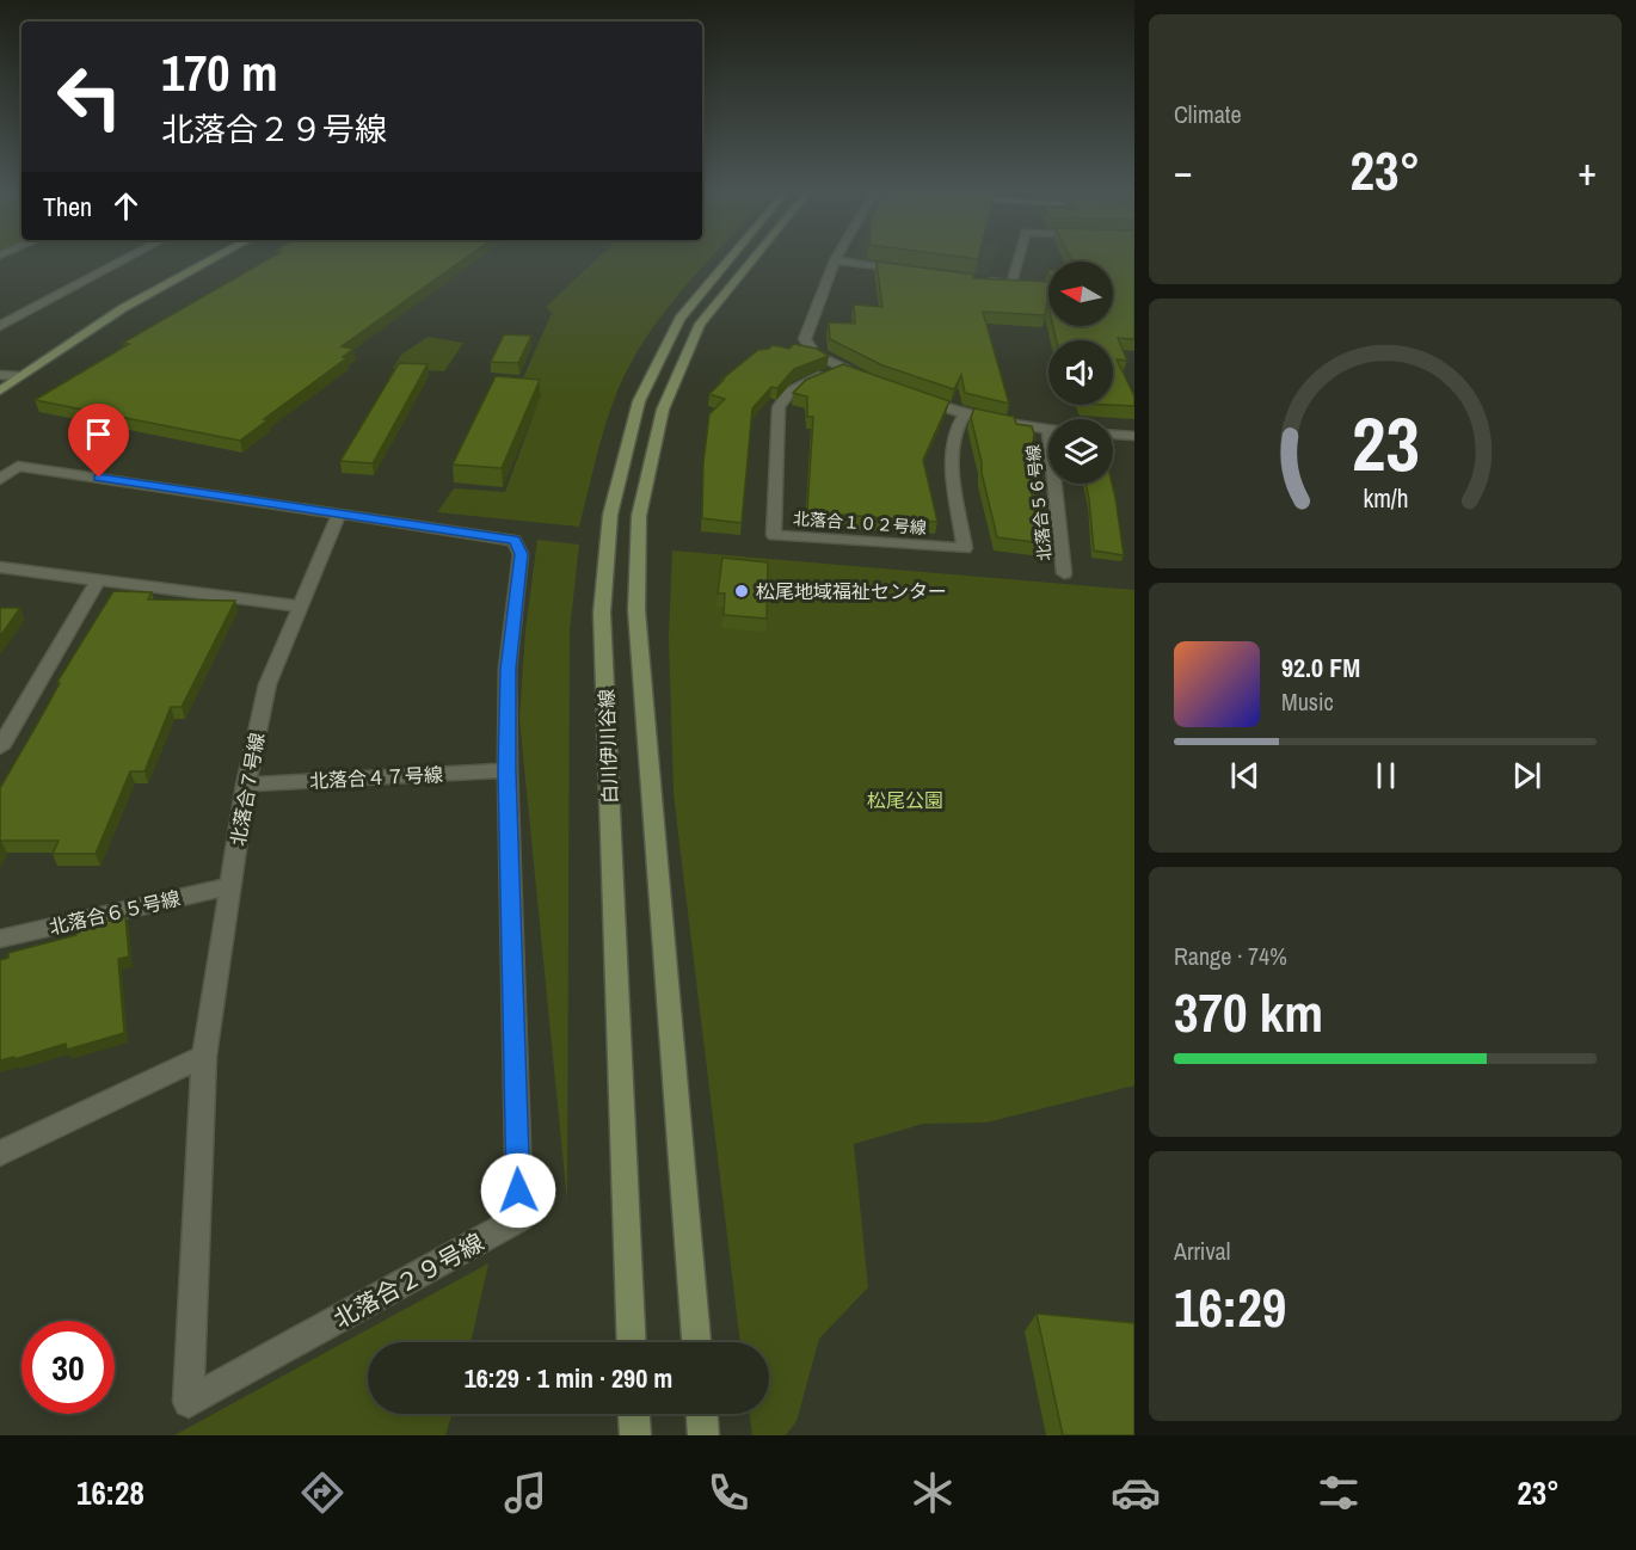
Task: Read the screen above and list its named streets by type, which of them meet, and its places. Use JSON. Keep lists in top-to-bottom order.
{
  "streets": {
    "street": [
      "北落合５６号線",
      "北落合１０２号線",
      "白川伊川谷線",
      "北落合４７号線",
      "北落合７号線",
      "北落合６５号線",
      "北落合２９号線"
    ]
  },
  "crossings": [
    ["北落合４７号線", "北落合７号線"],
    ["北落合４７号線", "北落合２９号線"],
    ["北落合７号線", "北落合６５号線"],
    ["北落合７号線", "北落合２９号線"]
  ],
  "parks": ["松尾公園"],
  "places": ["松尾地域福祉センター"],
  "north": "left",
  "page": {
    "tile": [
      "Climate",
      ["Range · 74%", "370 km"],
      ["Arrival", "16:29"]
    ],
    "turn": ["170 m", "北落合２９号線"],
    "heat": ["−", "23°", "+"],
    "then": "Then",
    "song": ["92.0 FM", "Music"],
    "limit": "30",
    "trip": "16:29 · 1 min · 290 m",
    "tabs": ["16:28", "23°"],
    "gauge": ["23", "km/h"]
  }
}
